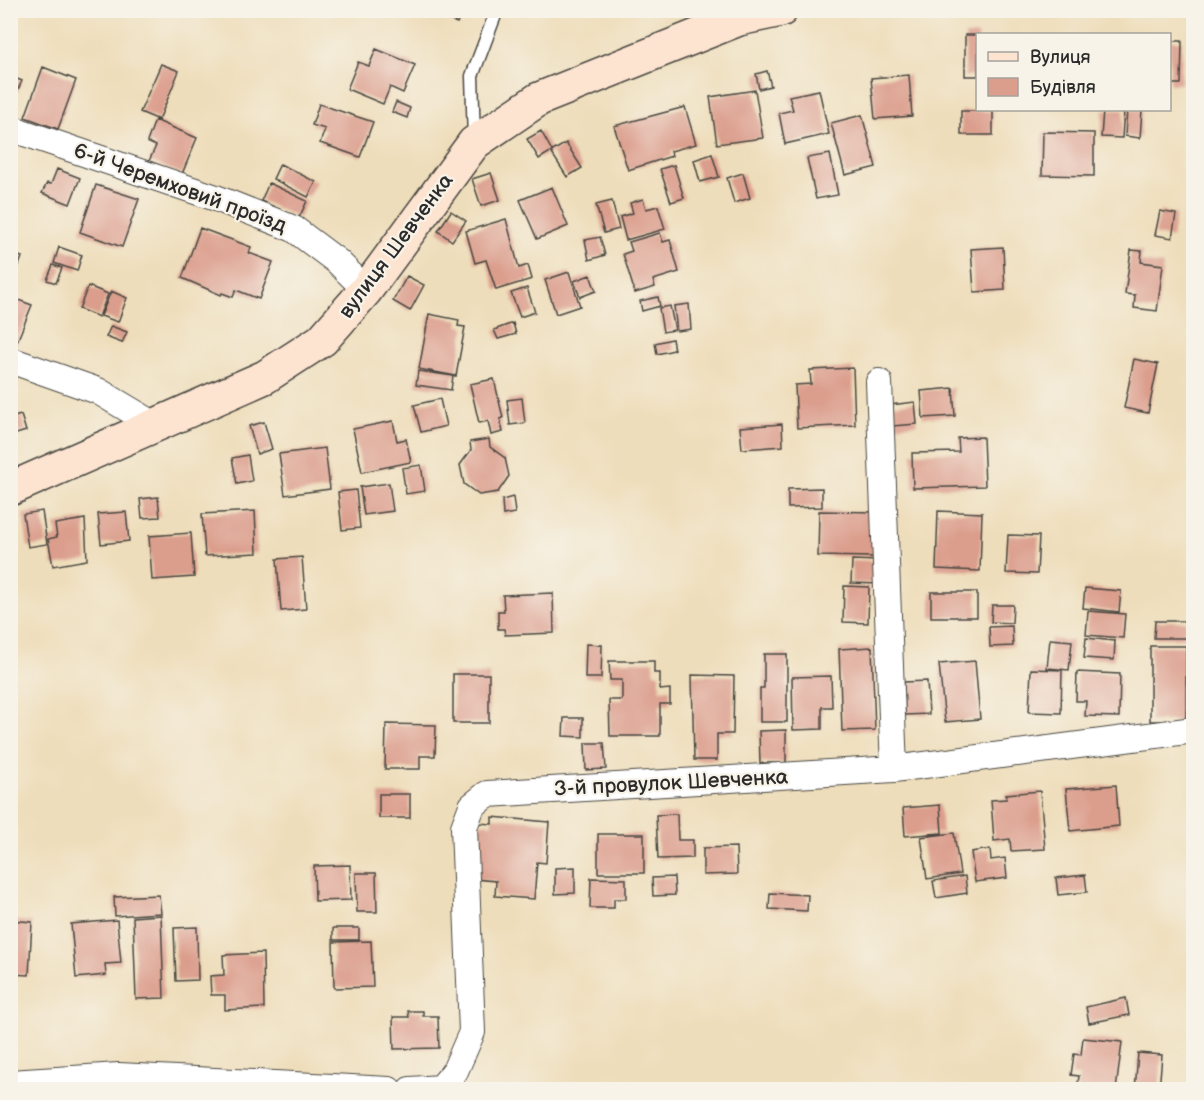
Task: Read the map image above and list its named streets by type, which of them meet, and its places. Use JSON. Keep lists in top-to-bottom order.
{
  "streets": {
    "street": ["6-й Черемховий проїзд", "вулиця Шевченка", "3-й провулок Шевченка"]
  },
  "crossings": [
    ["6-й Черемховий проїзд", "вулиця Шевченка"]
  ],
  "legend": ["Вулиця", "Будівля"]
}
